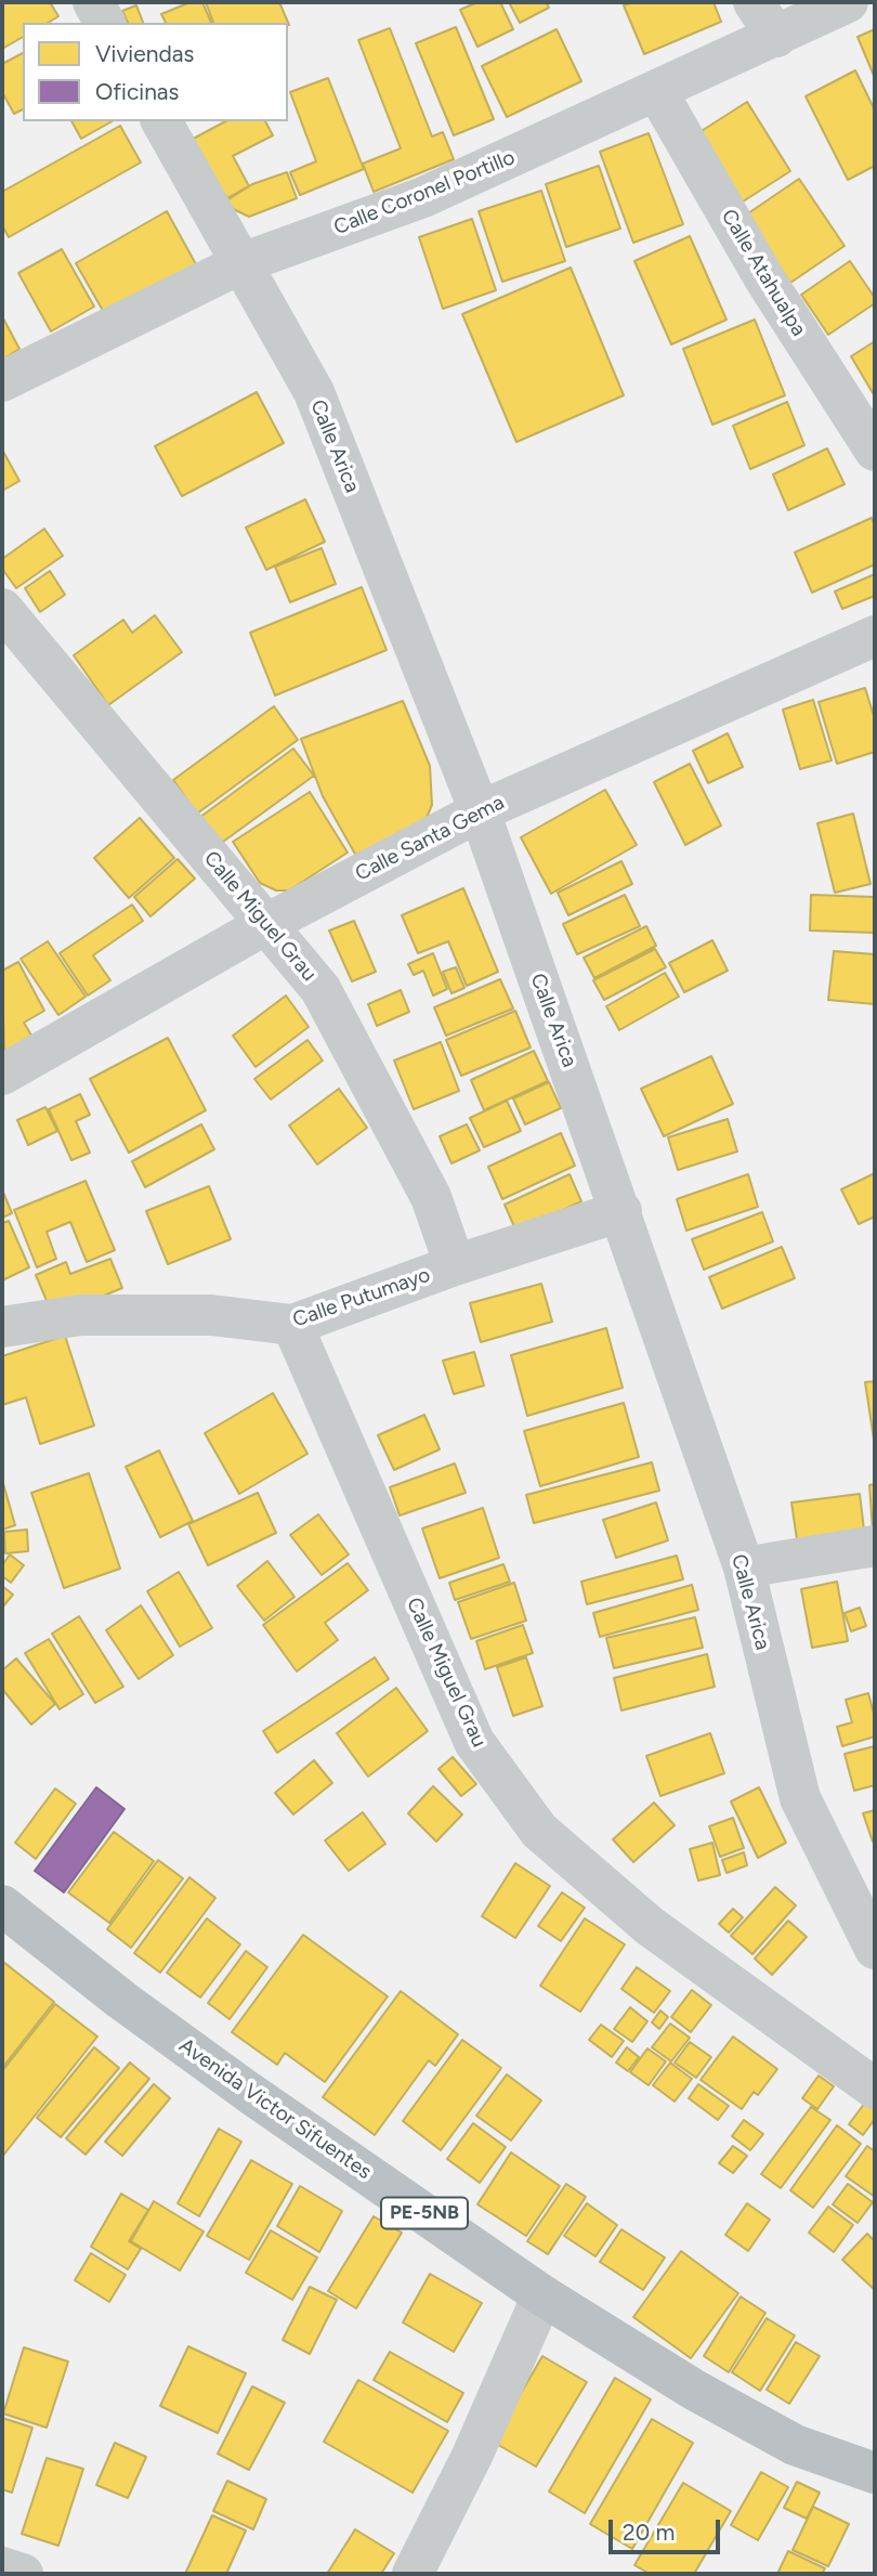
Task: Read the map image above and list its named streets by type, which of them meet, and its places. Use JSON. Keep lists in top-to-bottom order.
{
  "streets": {
    "highway": ["Avenida Victor Sifuentes", "PE-5NB"],
    "street": [
      "Calle Coronel Portillo",
      "Calle Atahualpa",
      "Calle Arica",
      "Calle Santa Gema",
      "Calle Miguel Grau",
      "Calle Putumayo"
    ]
  },
  "crossings": [
    ["Calle Coronel Portillo", "Calle Atahualpa"],
    ["Calle Coronel Portillo", "Calle Arica"],
    ["Calle Arica", "Calle Santa Gema"],
    ["Calle Arica", "Calle Putumayo"],
    ["Calle Santa Gema", "Calle Miguel Grau"],
    ["Calle Miguel Grau", "Calle Putumayo"]
  ],
  "legend": ["Viviendas", "Oficinas"],
  "scale_bar": "20 m"
}
